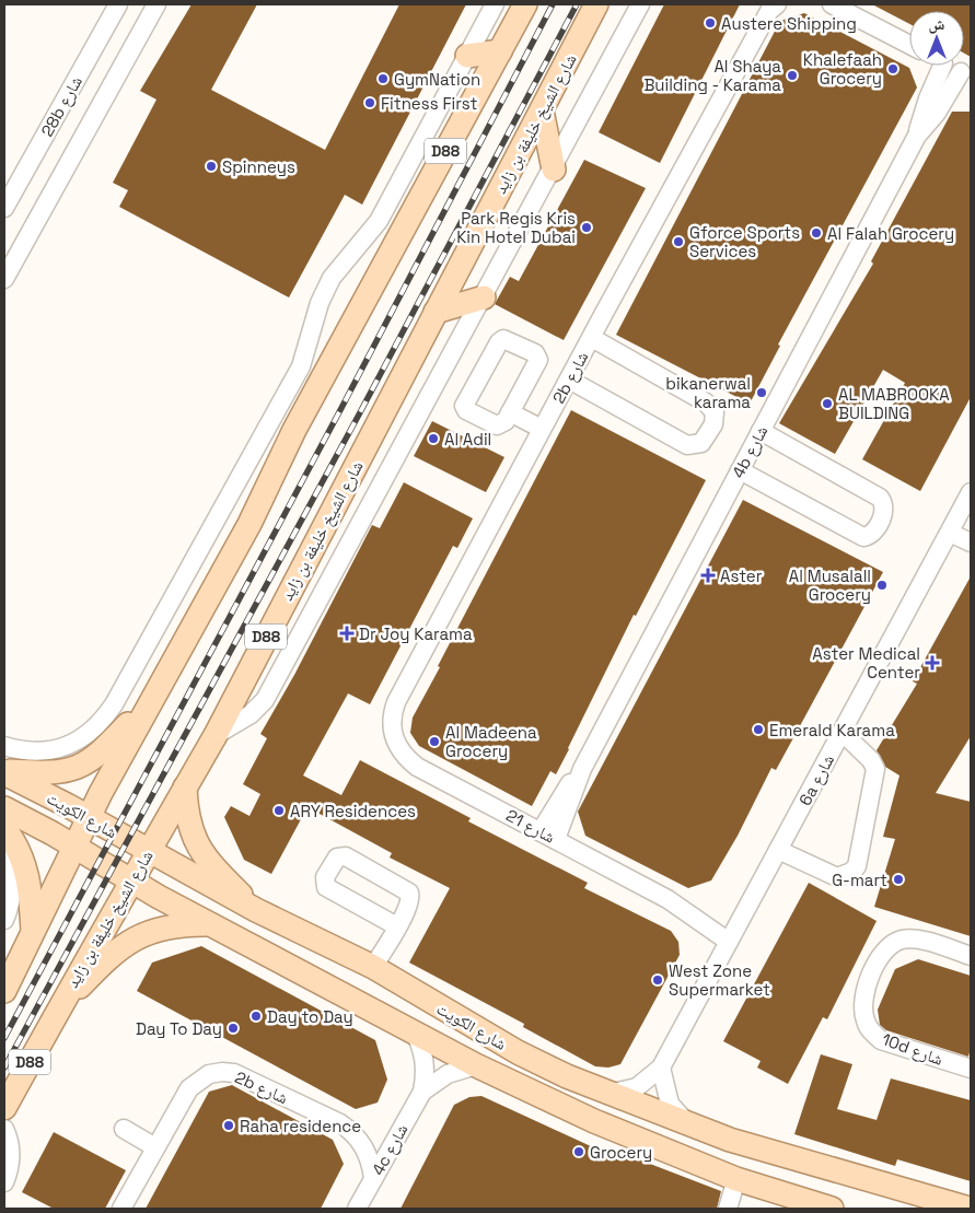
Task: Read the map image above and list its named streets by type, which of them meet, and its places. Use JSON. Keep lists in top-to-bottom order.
{
  "streets": {
    "main road": ["شارع الشيخ خليفة بن زايد", "D88", "شارع الكويت"],
    "street": [
      "28b شارع",
      "2b شارع",
      "4b شارع",
      "6a شارع",
      "شارع 21",
      "10d شارع",
      "4c شارع"
    ]
  },
  "crossings": [
    ["شارع الشيخ خليفة بن زايد", "شارع الكويت"],
    ["D88", "شارع الكويت"],
    ["2b شارع", "شارع 21"],
    ["2b شارع", "4c شارع"],
    ["4b شارع", "شارع 21"],
    ["6a شارع", "شارع الكويت"],
    ["6a شارع", "شارع 21"],
    ["شارع الكويت", "4c شارع"]
  ],
  "places": {
    "other": [
      "Austere Shipping",
      "Khalefaah Grocery",
      "Al Shaya Building - Karama",
      "GymNation",
      "Fitness First",
      "Spinneys",
      "Park Regis Kris Kin Hotel Dubai",
      "Al Falah Grocery",
      "Gforce Sports Services",
      "bikanerwal karama",
      "AL MABROOKA BUILDING",
      "Al Adil",
      "Al Musalall Grocery",
      "Emerald Karama",
      "Al Madeena Grocery",
      "ARY Residences",
      "G-mart",
      "West Zone Supermarket",
      "Day to Day",
      "Day To Day",
      "Raha residence",
      "Grocery"
    ],
    "health": ["Aster", "Dr Joy Karama", "Aster Medical Center"]
  },
  "north": "top"
}
